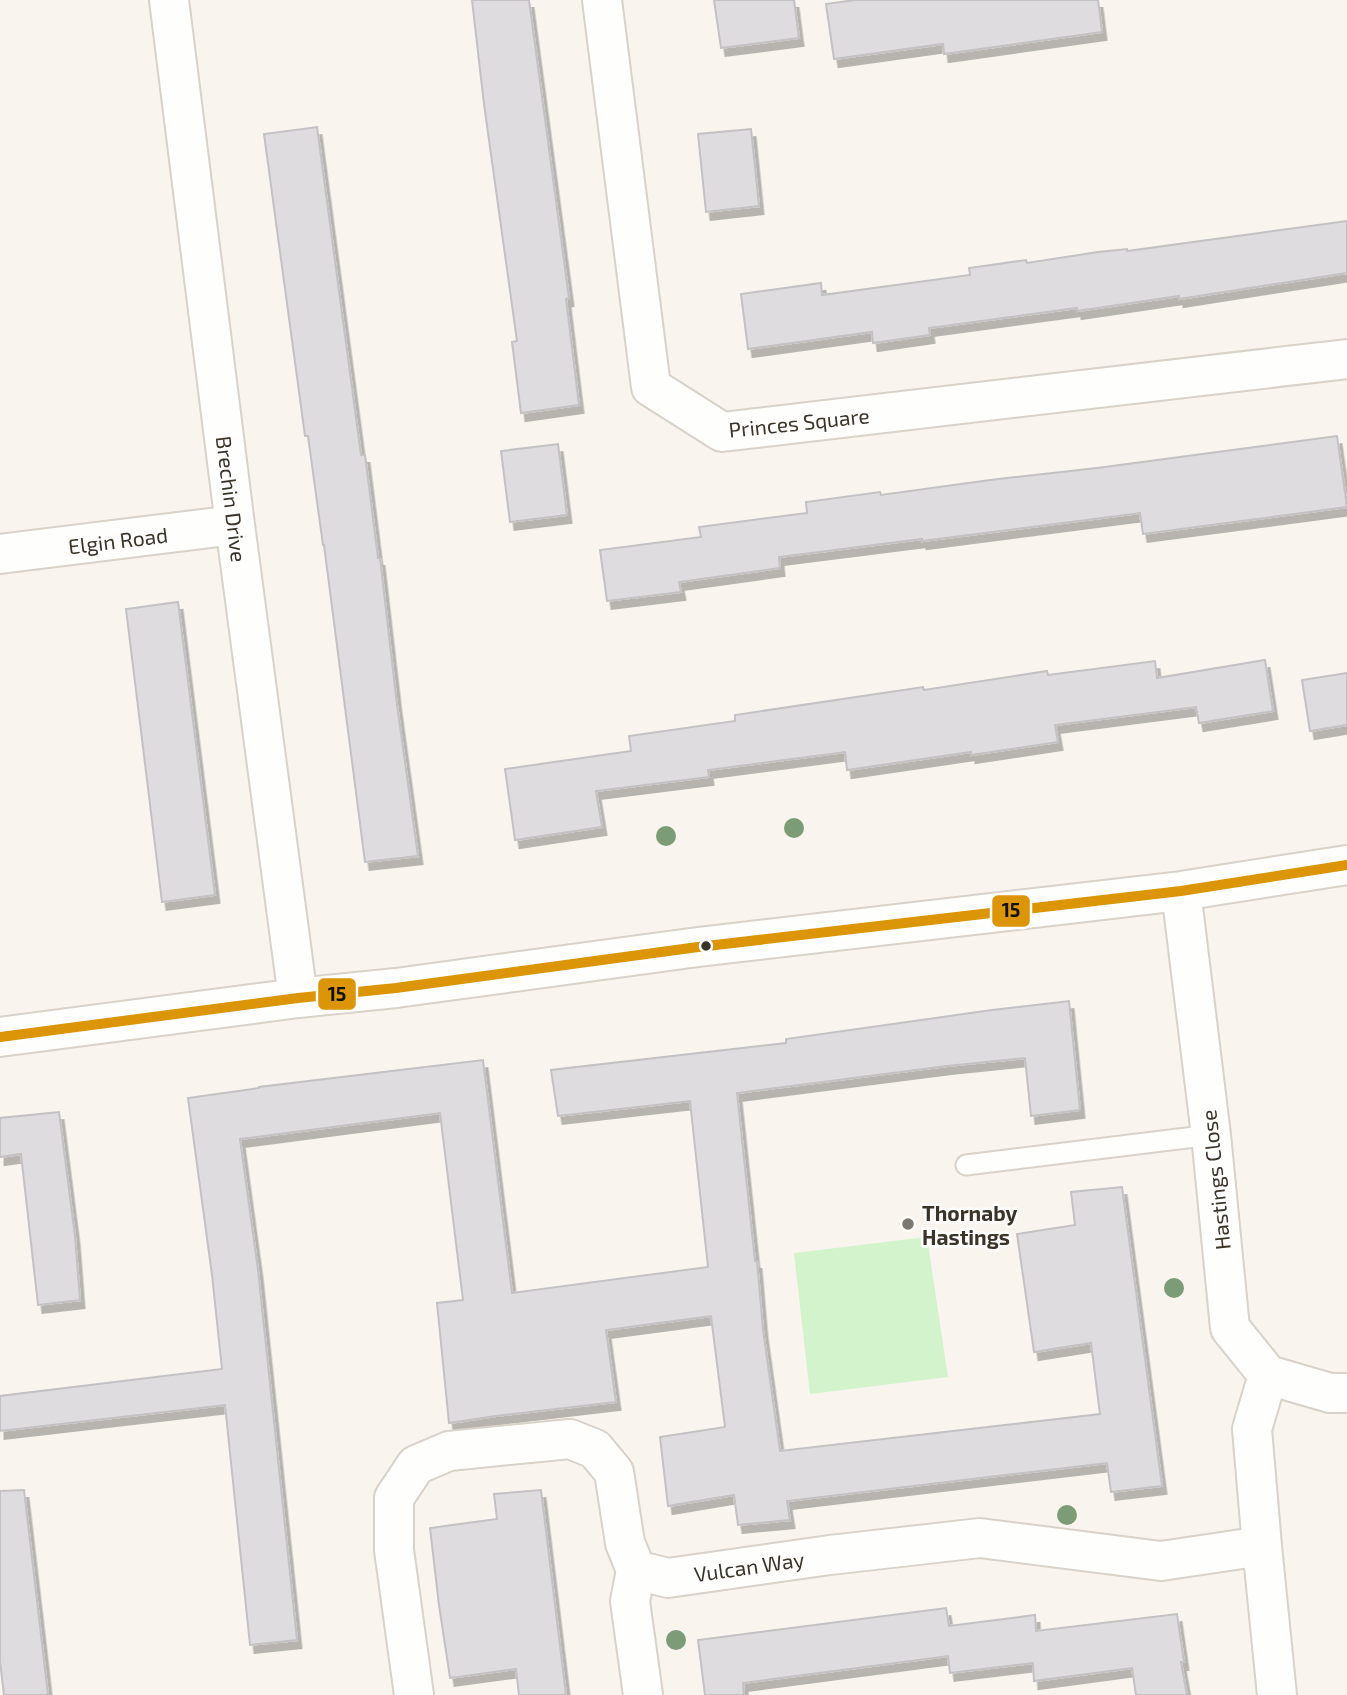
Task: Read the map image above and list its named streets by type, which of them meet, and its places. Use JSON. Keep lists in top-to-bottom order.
{
  "streets": {
    "street": [
      "Princes Square",
      "Brechin Drive",
      "Elgin Road",
      "Hastings Close",
      "Vulcan Way"
    ]
  },
  "crossings": [
    ["Brechin Drive", "Elgin Road"]
  ],
  "places": ["Thornaby Hastings"],
  "lines": ["transit line 15"]
}
